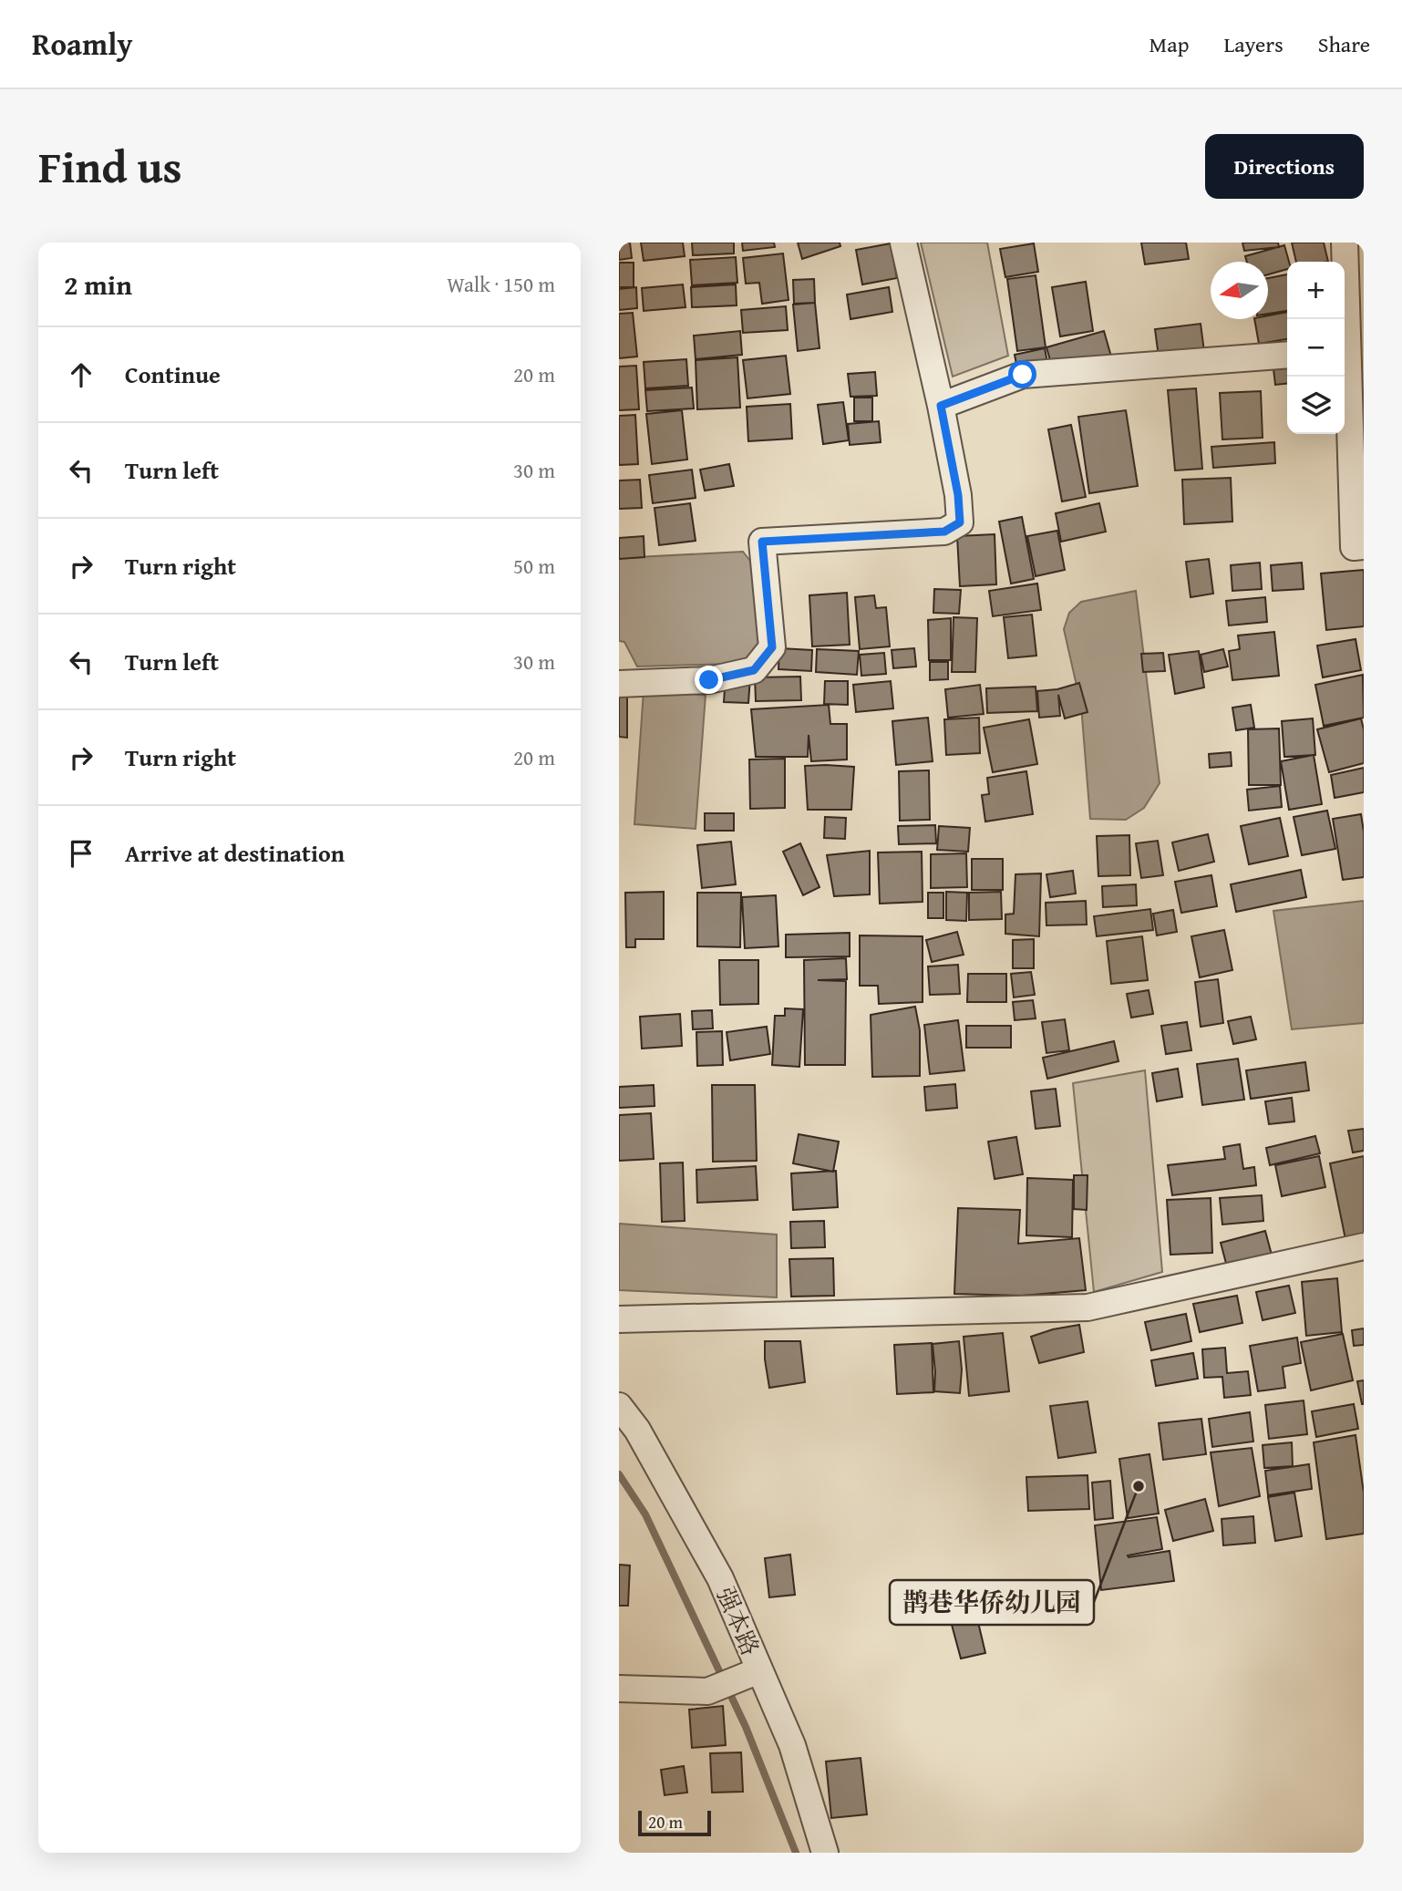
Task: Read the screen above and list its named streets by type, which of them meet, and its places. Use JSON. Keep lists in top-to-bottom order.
{
  "streets": {
    "street": ["强本路"]
  },
  "places": ["鹊巷华侨幼儿园"],
  "scale_bar": "20 m",
  "north": "left",
  "page": {
    "header": "Roamly",
    "nav": ["Map", "Layers", "Share"],
    "title": "Find us",
    "buttons": "Directions",
    "heading": ["2 min", "Walk · 150 m"],
    "map_buttons": ["+", "−"],
    "list": [
      ["Continue", "20 m"],
      ["Turn left", "30 m"],
      ["Turn right", "50 m"],
      ["Turn left", "30 m"],
      ["Turn right", "20 m"],
      "Arrive at destination"
    ],
    "scale": "20 m"
  }
}
